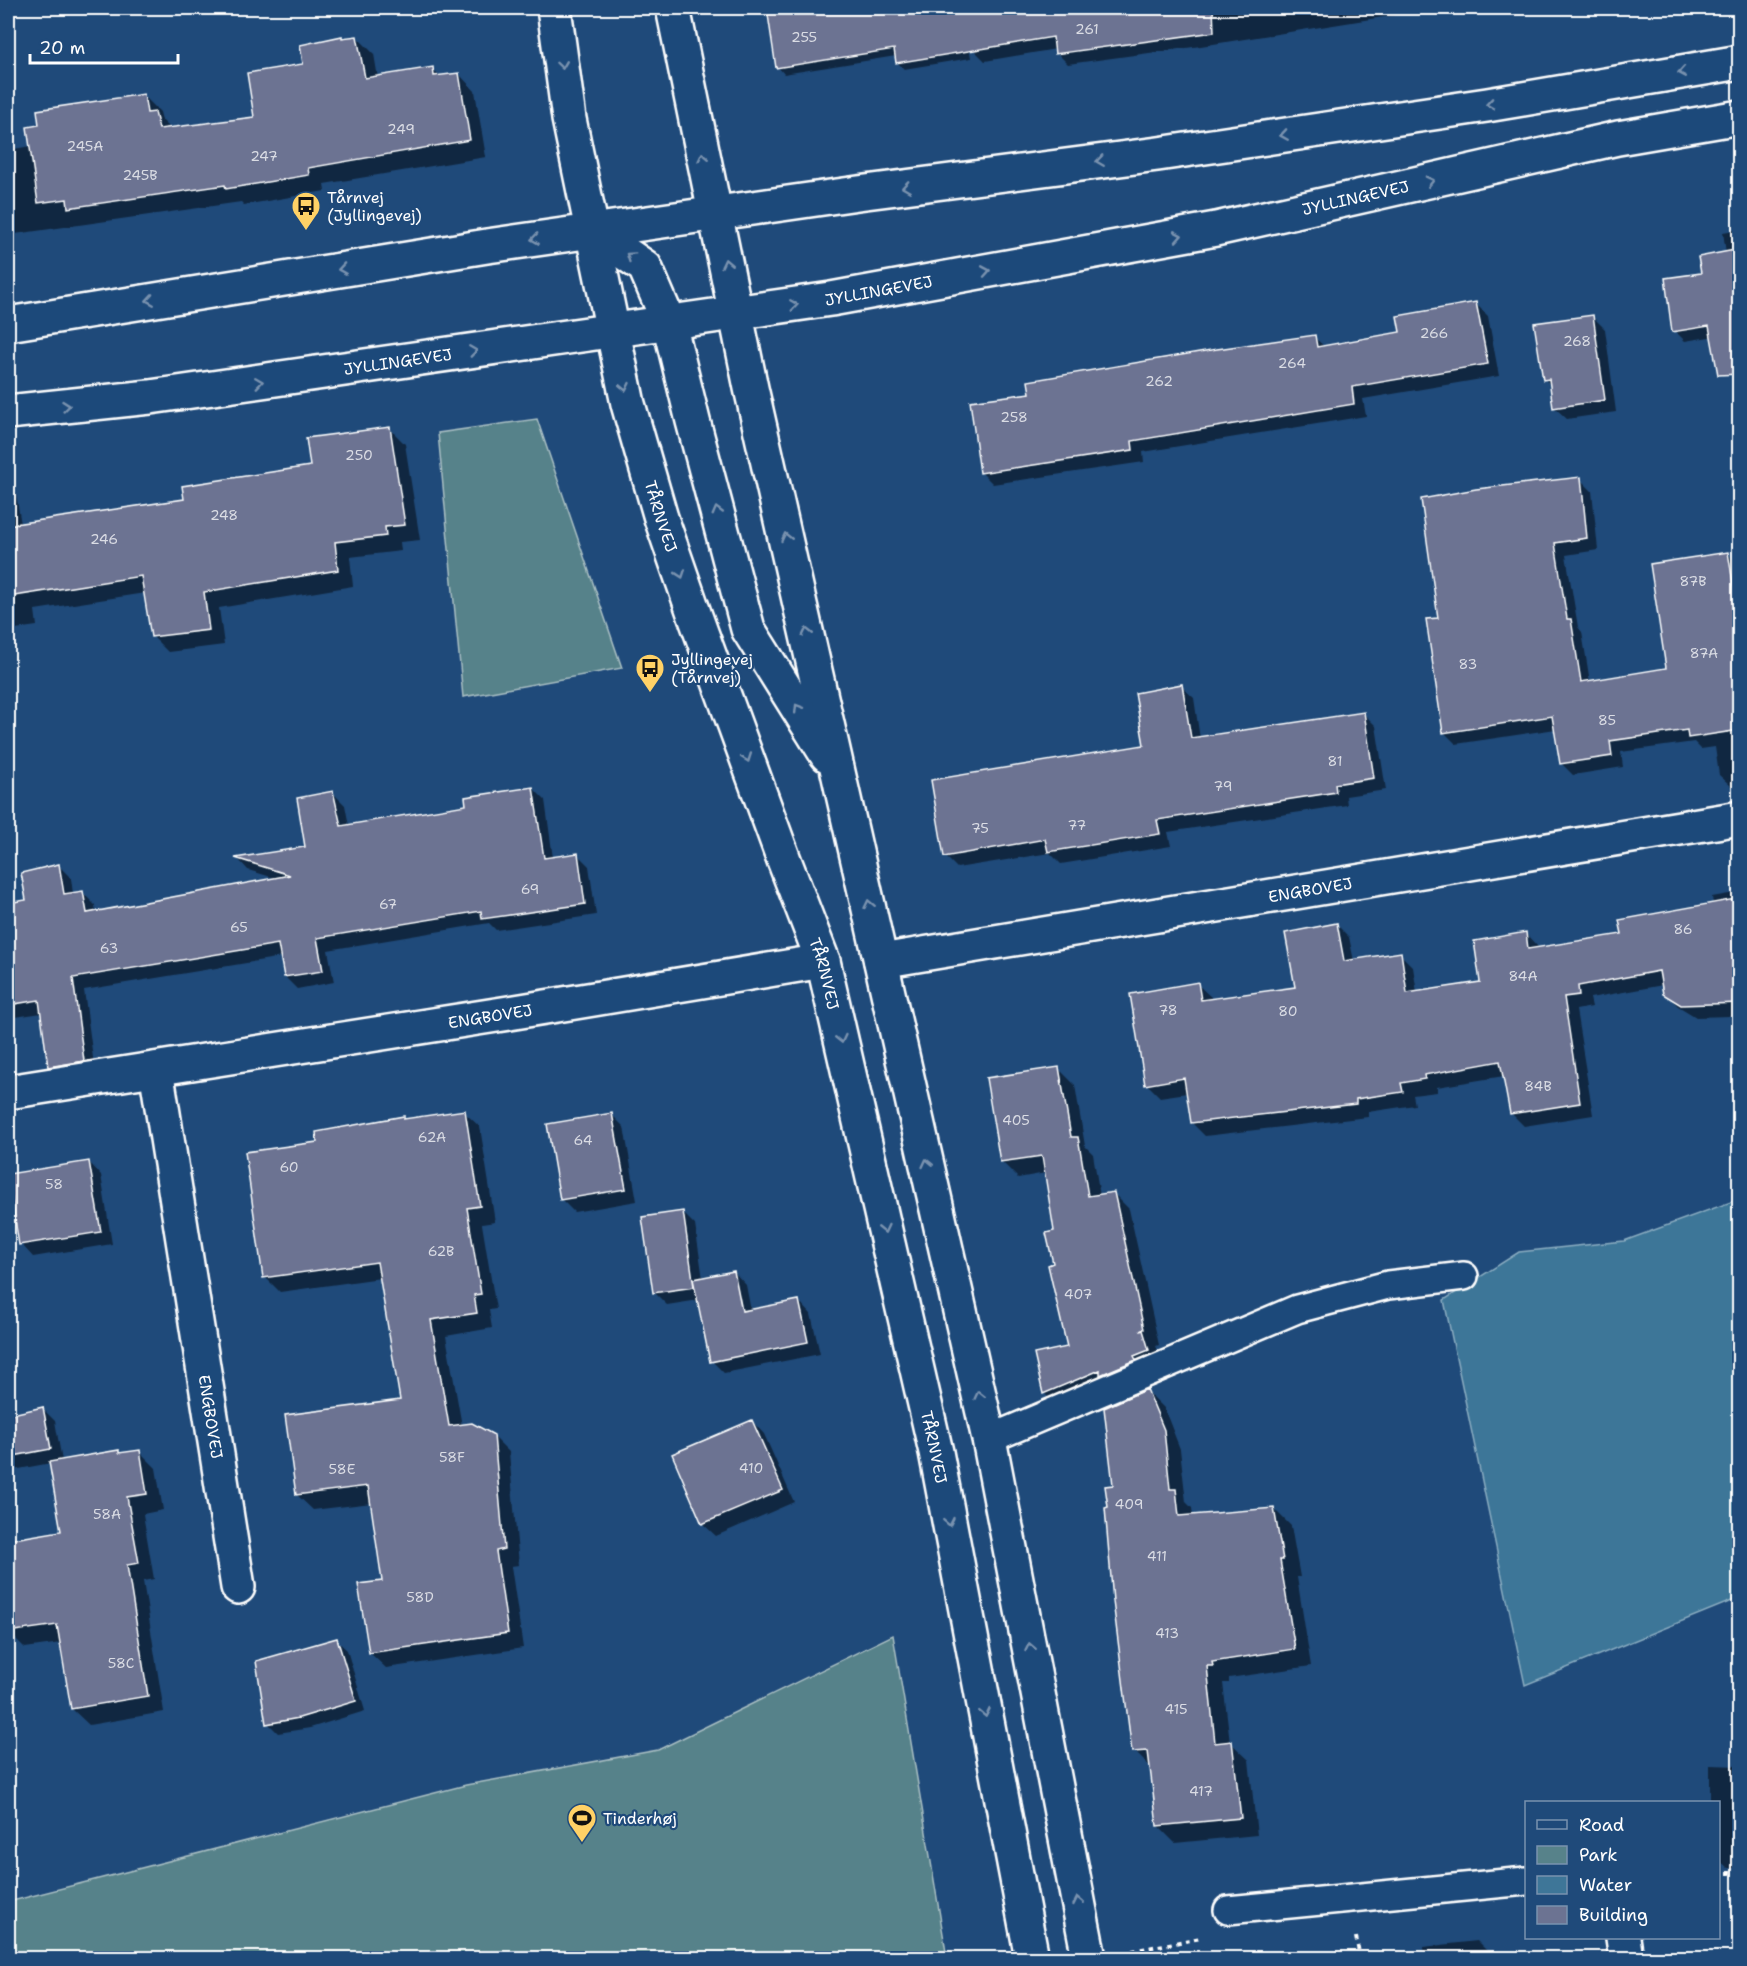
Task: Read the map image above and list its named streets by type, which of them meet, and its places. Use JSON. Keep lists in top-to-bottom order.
{
  "streets": {
    "street": ["JYLLINGEVEJ", "TÅRNVEJ", "ENGBOVEJ"]
  },
  "crossings": [
    ["JYLLINGEVEJ", "TÅRNVEJ"],
    ["TÅRNVEJ", "ENGBOVEJ"]
  ],
  "places": {
    "bus stop": ["Tårnvej (Jyllingevej)", "Jyllingevej (Tårnvej)"],
    "sports": ["Tinderhøj"]
  },
  "house_numbers": [
    "261",
    "255",
    "249",
    "245A",
    "247",
    "245B",
    "266",
    "268",
    "264",
    "262",
    "258",
    "250",
    "248",
    "246",
    "87B",
    "87A",
    "83",
    "85",
    "81",
    "79",
    "77",
    "75",
    "69",
    "67",
    "65",
    "86",
    "63",
    "84A",
    "78",
    "80",
    "84B",
    "405",
    "62A",
    "64",
    "60",
    "58",
    "62B",
    "407",
    "58F",
    "410",
    "58E",
    "409",
    "58A",
    "411",
    "58D",
    "413",
    "58C",
    "415",
    "417"
  ],
  "legend": [
    "Road",
    "Park",
    "Water",
    "Building"
  ],
  "scale_bar": "20 m"
}
